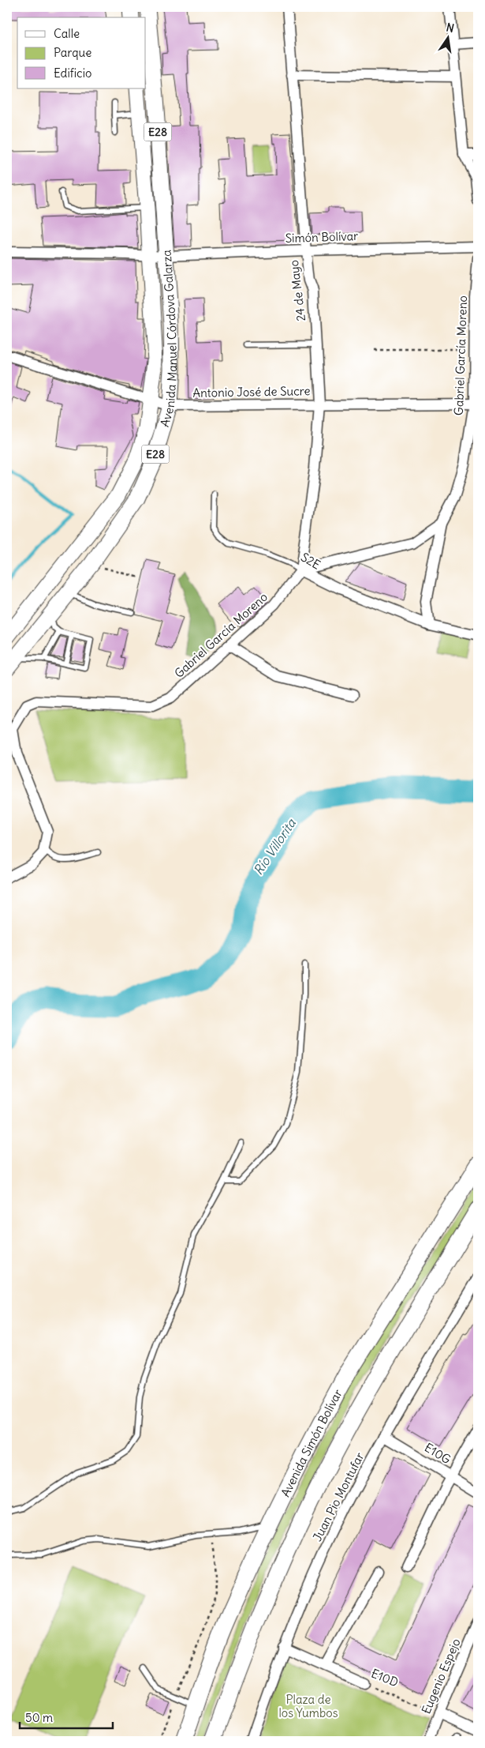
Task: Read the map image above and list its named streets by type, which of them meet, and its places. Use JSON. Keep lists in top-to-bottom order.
{
  "streets": {
    "highway": ["Avenida Simón Bolívar"],
    "main road": ["E28", "Avenida Manuel Córdova Galarza"],
    "street": [
      "Simón Bolívar",
      "24 de Mayo",
      "Gabriel García Moreno",
      "Antonio José de Sucre",
      "S2E",
      "E10G",
      "Juan Pio Montufar",
      "Eugenio Espejo",
      "E10D"
    ]
  },
  "crossings": [
    ["Simón Bolívar", "24 de Mayo"],
    ["Simón Bolívar", "Avenida Manuel Córdova Galarza"],
    ["24 de Mayo", "Gabriel García Moreno"],
    ["24 de Mayo", "Antonio José de Sucre"],
    ["24 de Mayo", "S2E"],
    ["Avenida Manuel Córdova Galarza", "Antonio José de Sucre"],
    ["Gabriel García Moreno", "Antonio José de Sucre"],
    ["Gabriel García Moreno", "S2E"],
    ["E10G", "Juan Pio Montufar"],
    ["Juan Pio Montufar", "E10D"],
    ["Eugenio Espejo", "E10D"]
  ],
  "water": ["Río Villorita"],
  "parks": ["Plaza de los Yumbos"],
  "legend": ["Calle", "Parque", "Edificio"],
  "scale_bar": "50 m",
  "north": "top"
}
